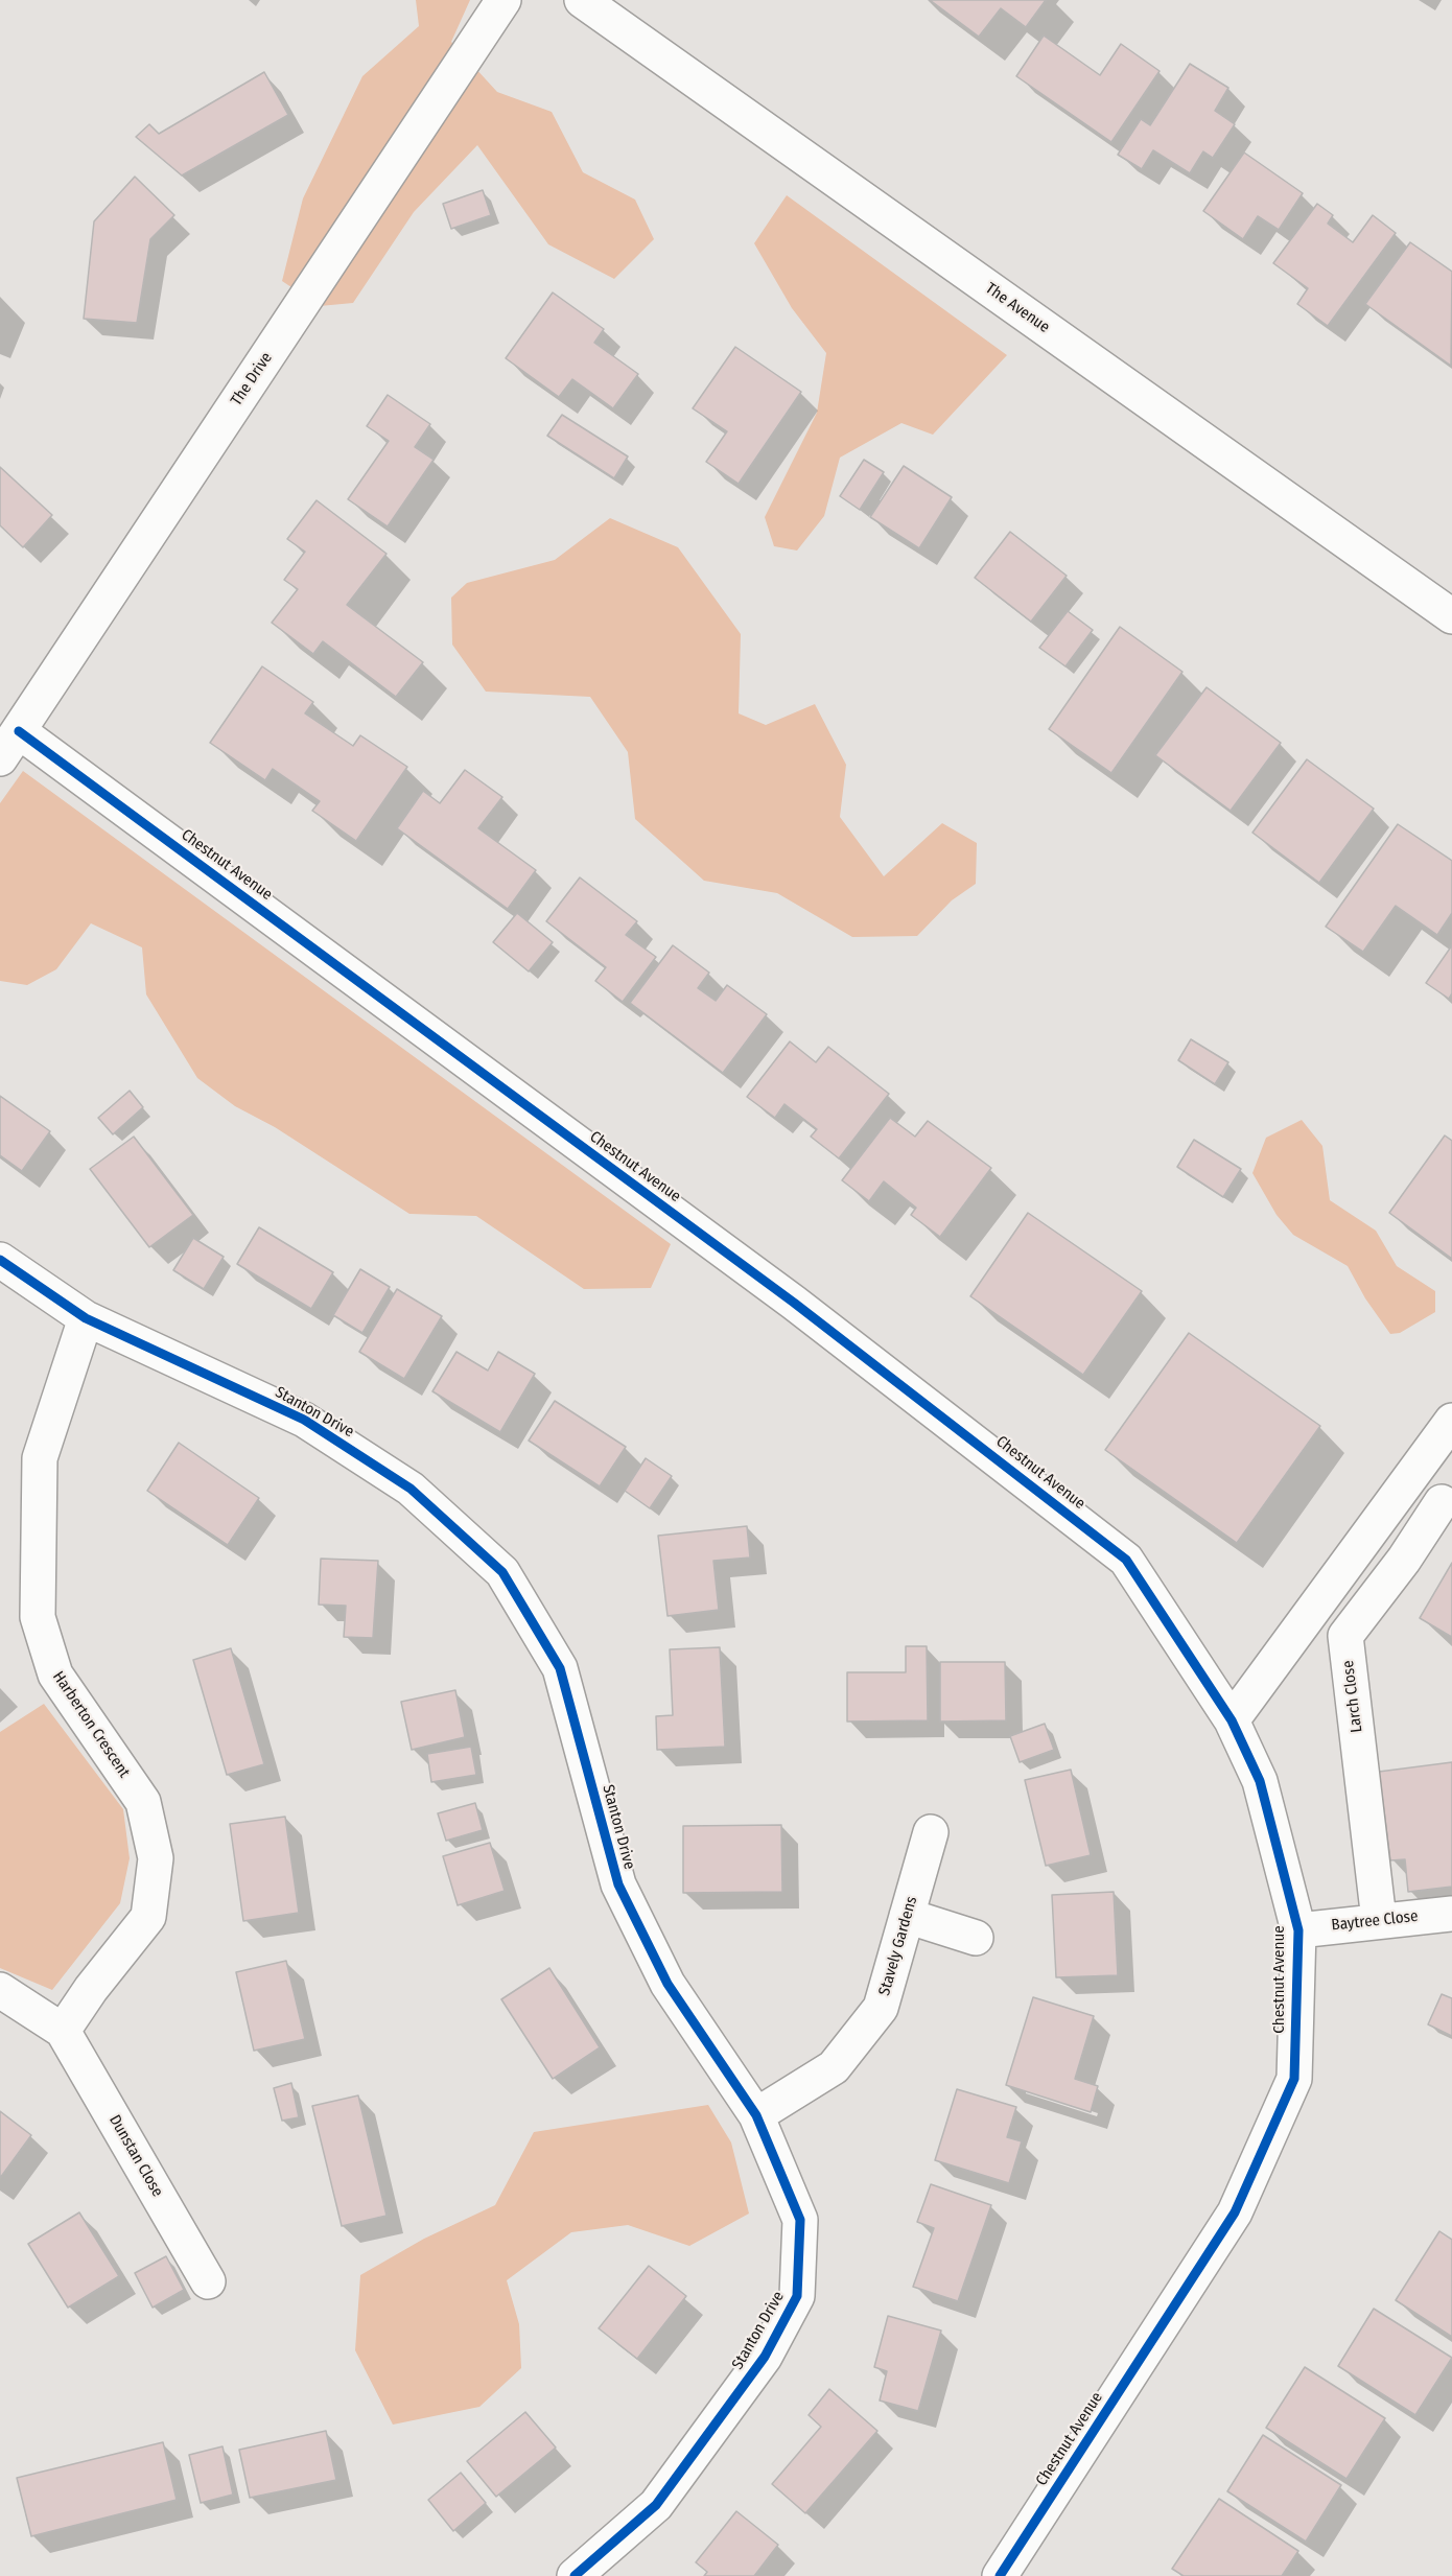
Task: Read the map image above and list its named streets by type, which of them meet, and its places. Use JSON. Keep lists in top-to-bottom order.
{
  "streets": {
    "street": [
      "The Avenue",
      "The Drive",
      "Chestnut Avenue",
      "Stanton Drive",
      "Larch Close",
      "Harberton Crescent",
      "Baytree Close",
      "Stavely Gardens",
      "Dunstan Close"
    ]
  },
  "crossings": [
    ["The Drive", "Chestnut Avenue"],
    ["Chestnut Avenue", "Baytree Close"],
    ["Stanton Drive", "Harberton Crescent"],
    ["Stanton Drive", "Stavely Gardens"],
    ["Larch Close", "Baytree Close"],
    ["Harberton Crescent", "Dunstan Close"]
  ]
}
